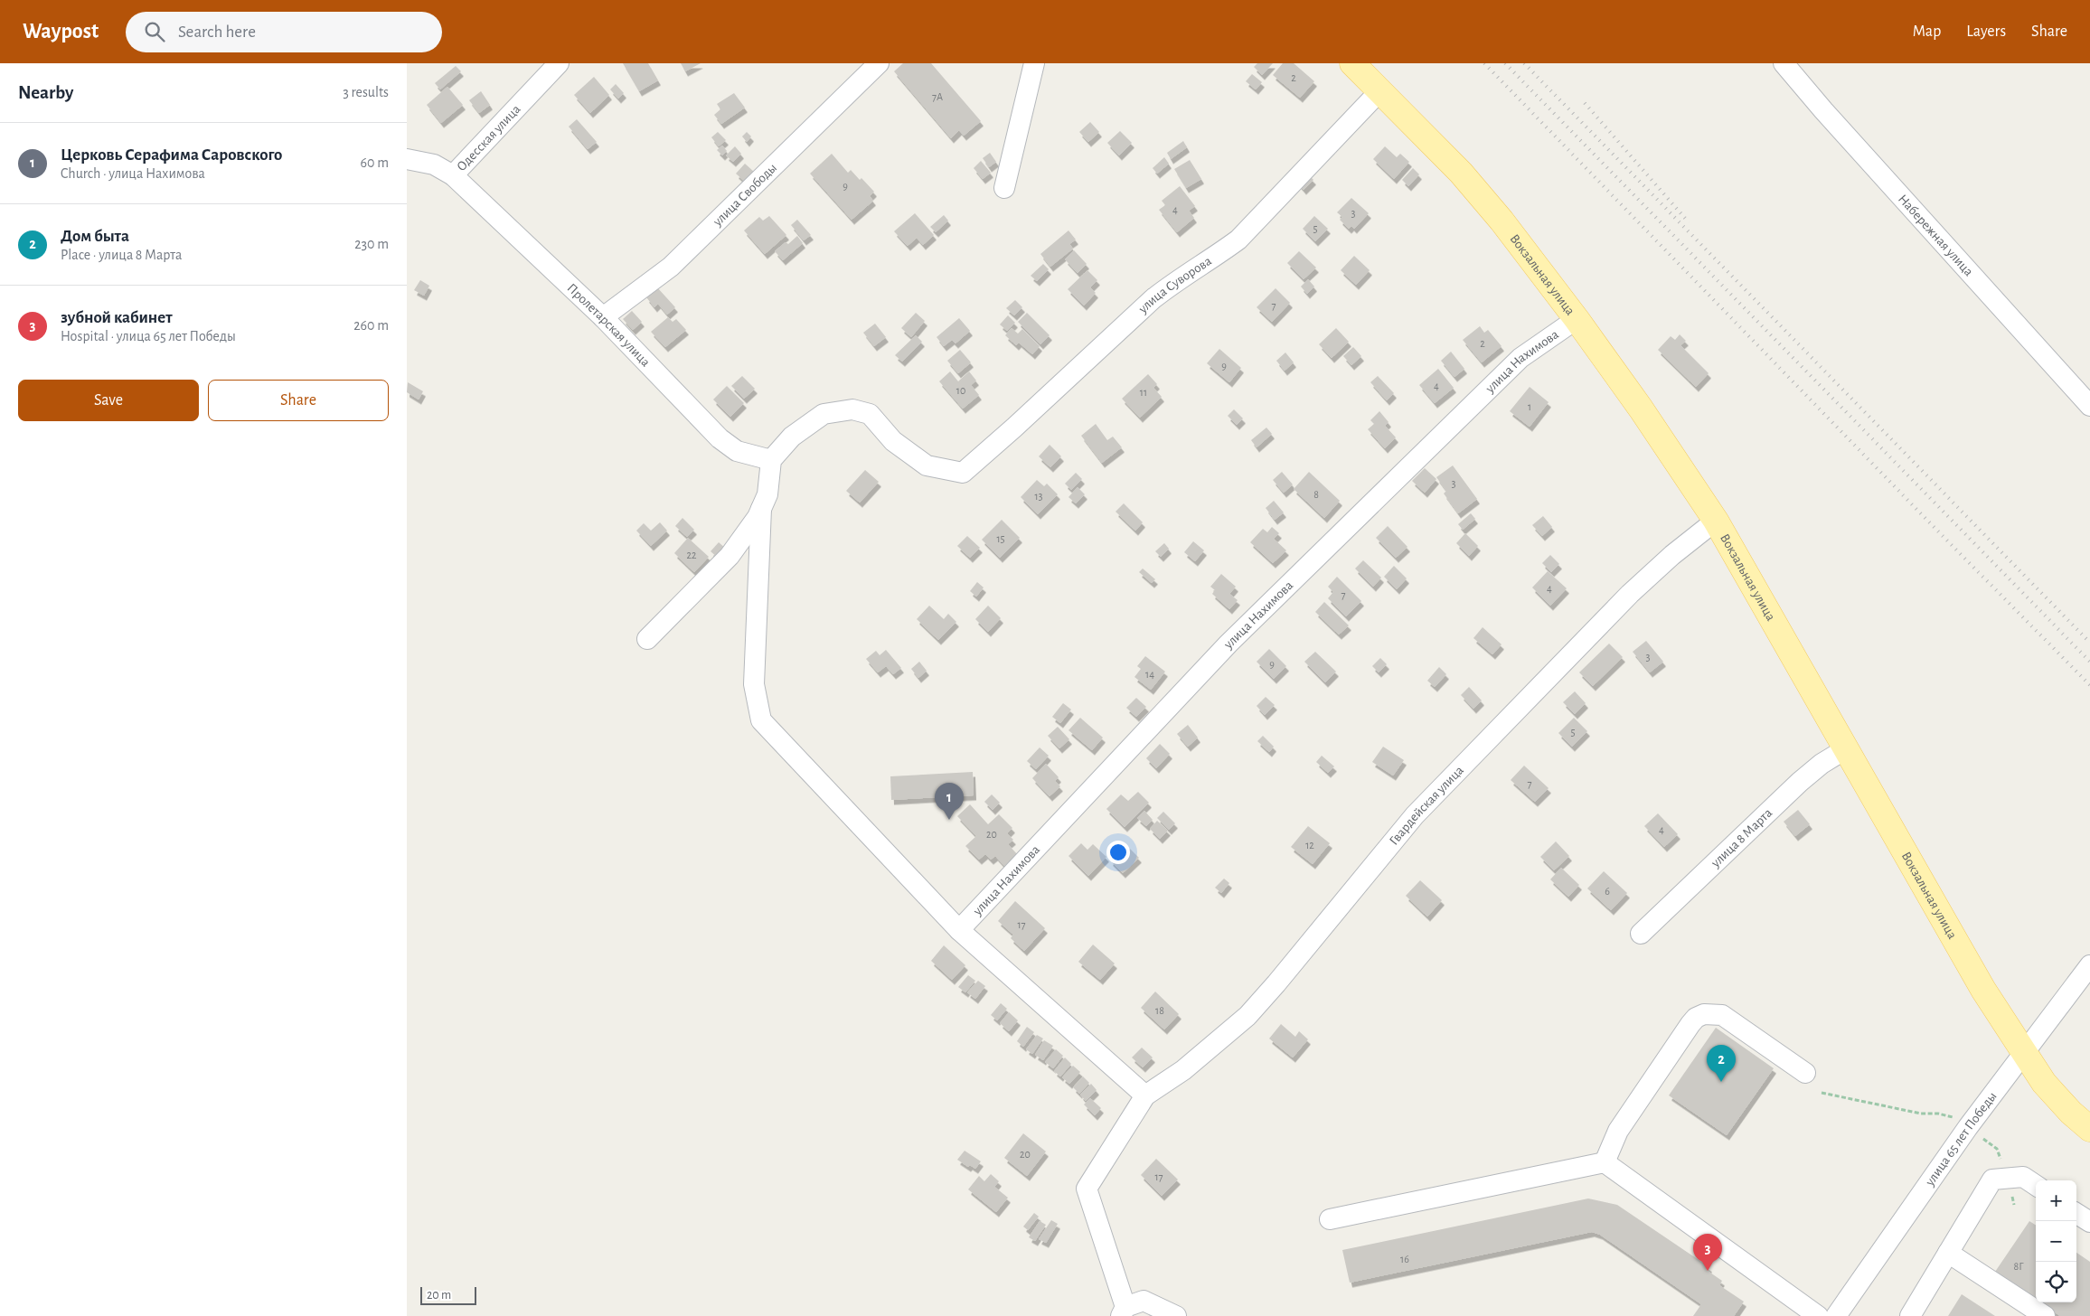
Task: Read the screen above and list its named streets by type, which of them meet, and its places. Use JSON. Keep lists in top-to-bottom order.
{
  "streets": {
    "main road": ["Вокзальная улица"],
    "street": [
      "Одесская улица",
      "улица Свободы",
      "Набережная улица",
      "улица Суворова",
      "Пролетарская улица",
      "улица Нахимова",
      "Гвардейская улица",
      "улица 8 Марта",
      "улица 65 лет Победы"
    ]
  },
  "crossings": [
    ["Одесская улица", "Пролетарская улица"],
    ["улица Свободы", "Пролетарская улица"],
    ["Вокзальная улица", "улица Суворова"],
    ["Вокзальная улица", "улица Нахимова"],
    ["Вокзальная улица", "Гвардейская улица"],
    ["Вокзальная улица", "улица 8 Марта"],
    ["Вокзальная улица", "улица 65 лет Победы"],
    ["улица Суворова", "Пролетарская улица"]
  ],
  "house_numbers": [
    "2",
    "7А",
    "9",
    "4",
    "3",
    "5",
    "7",
    "2",
    "9",
    "4",
    "10",
    "11",
    "1",
    "3",
    "8",
    "13",
    "15",
    "22",
    "4",
    "7",
    "3",
    "9",
    "14",
    "5",
    "7",
    "4",
    "20",
    "12",
    "6",
    "17",
    "18",
    "20",
    "17",
    "16",
    "8Г"
  ],
  "scale_bar": "20 m",
  "page": {
    "header": "Waypost",
    "search": "Search here",
    "nav": ["Map", "Layers", "Share"],
    "heading": ["Nearby", "3 results"],
    "list": [
      {
        "mark": "1",
        "name": "Церковь Серафима Саровского",
        "note": "Church · улица Нахимова",
        "value": "60 m"
      },
      {
        "mark": "2",
        "name": "Дом быта",
        "note": "Place · улица 8 Марта",
        "value": "230 m"
      },
      {
        "mark": "3",
        "name": "зубной кабинет",
        "note": "Hospital · улица 65 лет Победы",
        "value": "260 m"
      }
    ],
    "buttons": ["Save", "Share"],
    "pins": ["1", "2", "3"],
    "map_buttons": ["+", "−"],
    "scale": "20 m"
  }
}
